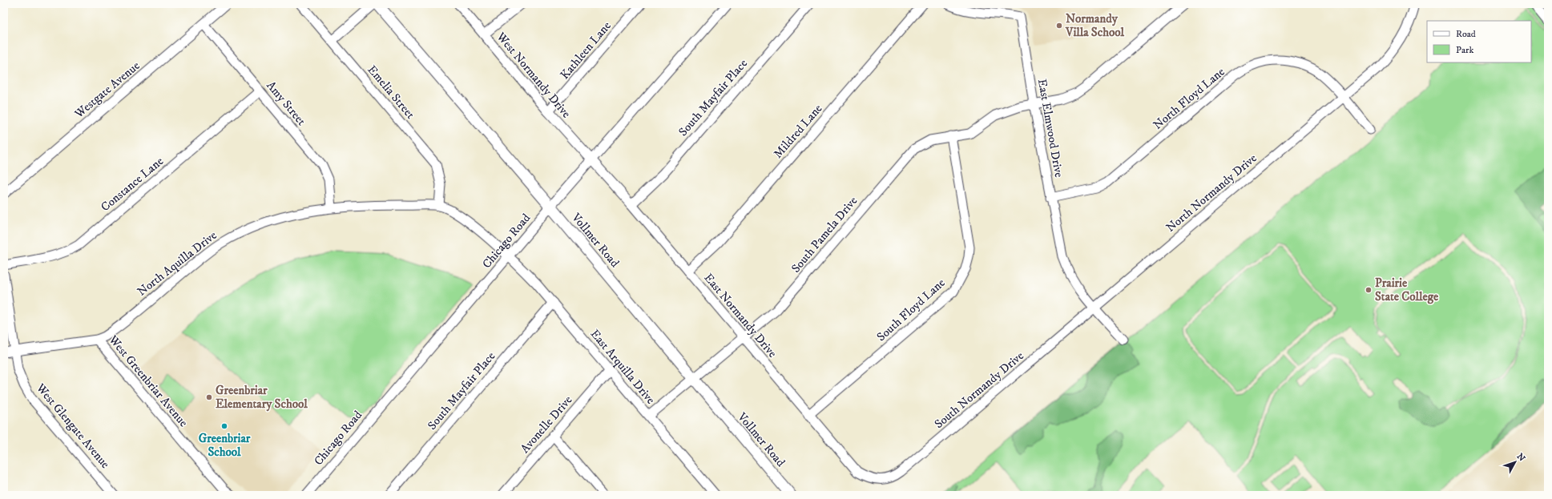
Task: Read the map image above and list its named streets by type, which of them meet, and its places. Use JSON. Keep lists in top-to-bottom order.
{
  "streets": {
    "main road": ["Vollmer Road"],
    "street": [
      "Kathleen Lane",
      "West Normandy Drive",
      "Westgate Avenue",
      "Emelia Street",
      "South Mayfair Place",
      "North Floyd Lane",
      "Amy Street",
      "East Elmwood Drive",
      "Mildred Lane",
      "Constance Lane",
      "North Normandy Drive",
      "South Pamela Drive",
      "Chicago Road",
      "North Aquilla Drive",
      "South Floyd Lane",
      "East Normandy Drive",
      "East Arquilla Drive",
      "West Greenbriar Avenue",
      "South Normandy Drive",
      "Avonelle Drive",
      "West Glengate Avenue"
    ]
  },
  "crossings": [
    ["Kathleen Lane", "West Normandy Drive"],
    ["West Normandy Drive", "Chicago Road"],
    ["West Normandy Drive", "East Normandy Drive"],
    ["Westgate Avenue", "Amy Street"],
    ["Emelia Street", "North Aquilla Drive"],
    ["South Mayfair Place", "East Normandy Drive"],
    ["South Mayfair Place", "East Arquilla Drive"],
    ["North Floyd Lane", "East Elmwood Drive"],
    ["North Floyd Lane", "North Normandy Drive"],
    ["Amy Street", "Constance Lane"],
    ["Amy Street", "North Aquilla Drive"],
    ["East Elmwood Drive", "North Normandy Drive"],
    ["East Elmwood Drive", "South Pamela Drive"],
    ["East Elmwood Drive", "South Normandy Drive"],
    ["Mildred Lane", "East Normandy Drive"],
    ["North Normandy Drive", "South Normandy Drive"],
    ["South Pamela Drive", "Vollmer Road"],
    ["South Pamela Drive", "South Floyd Lane"],
    ["South Pamela Drive", "East Normandy Drive"],
    ["South Pamela Drive", "East Arquilla Drive"],
    ["Vollmer Road", "Chicago Road"],
    ["Chicago Road", "North Aquilla Drive"],
    ["Chicago Road", "East Normandy Drive"],
    ["Chicago Road", "East Arquilla Drive"],
    ["North Aquilla Drive", "East Arquilla Drive"],
    ["North Aquilla Drive", "West Greenbriar Avenue"],
    ["North Aquilla Drive", "West Glengate Avenue"],
    ["South Floyd Lane", "East Normandy Drive"],
    ["East Normandy Drive", "South Normandy Drive"],
    ["East Arquilla Drive", "Avonelle Drive"]
  ],
  "places": [
    "Normandy Villa School",
    "Prairie State College",
    "Greenbriar Elementary School",
    "Greenbriar School"
  ],
  "legend": ["Road", "Park"],
  "north": "top right"
}
